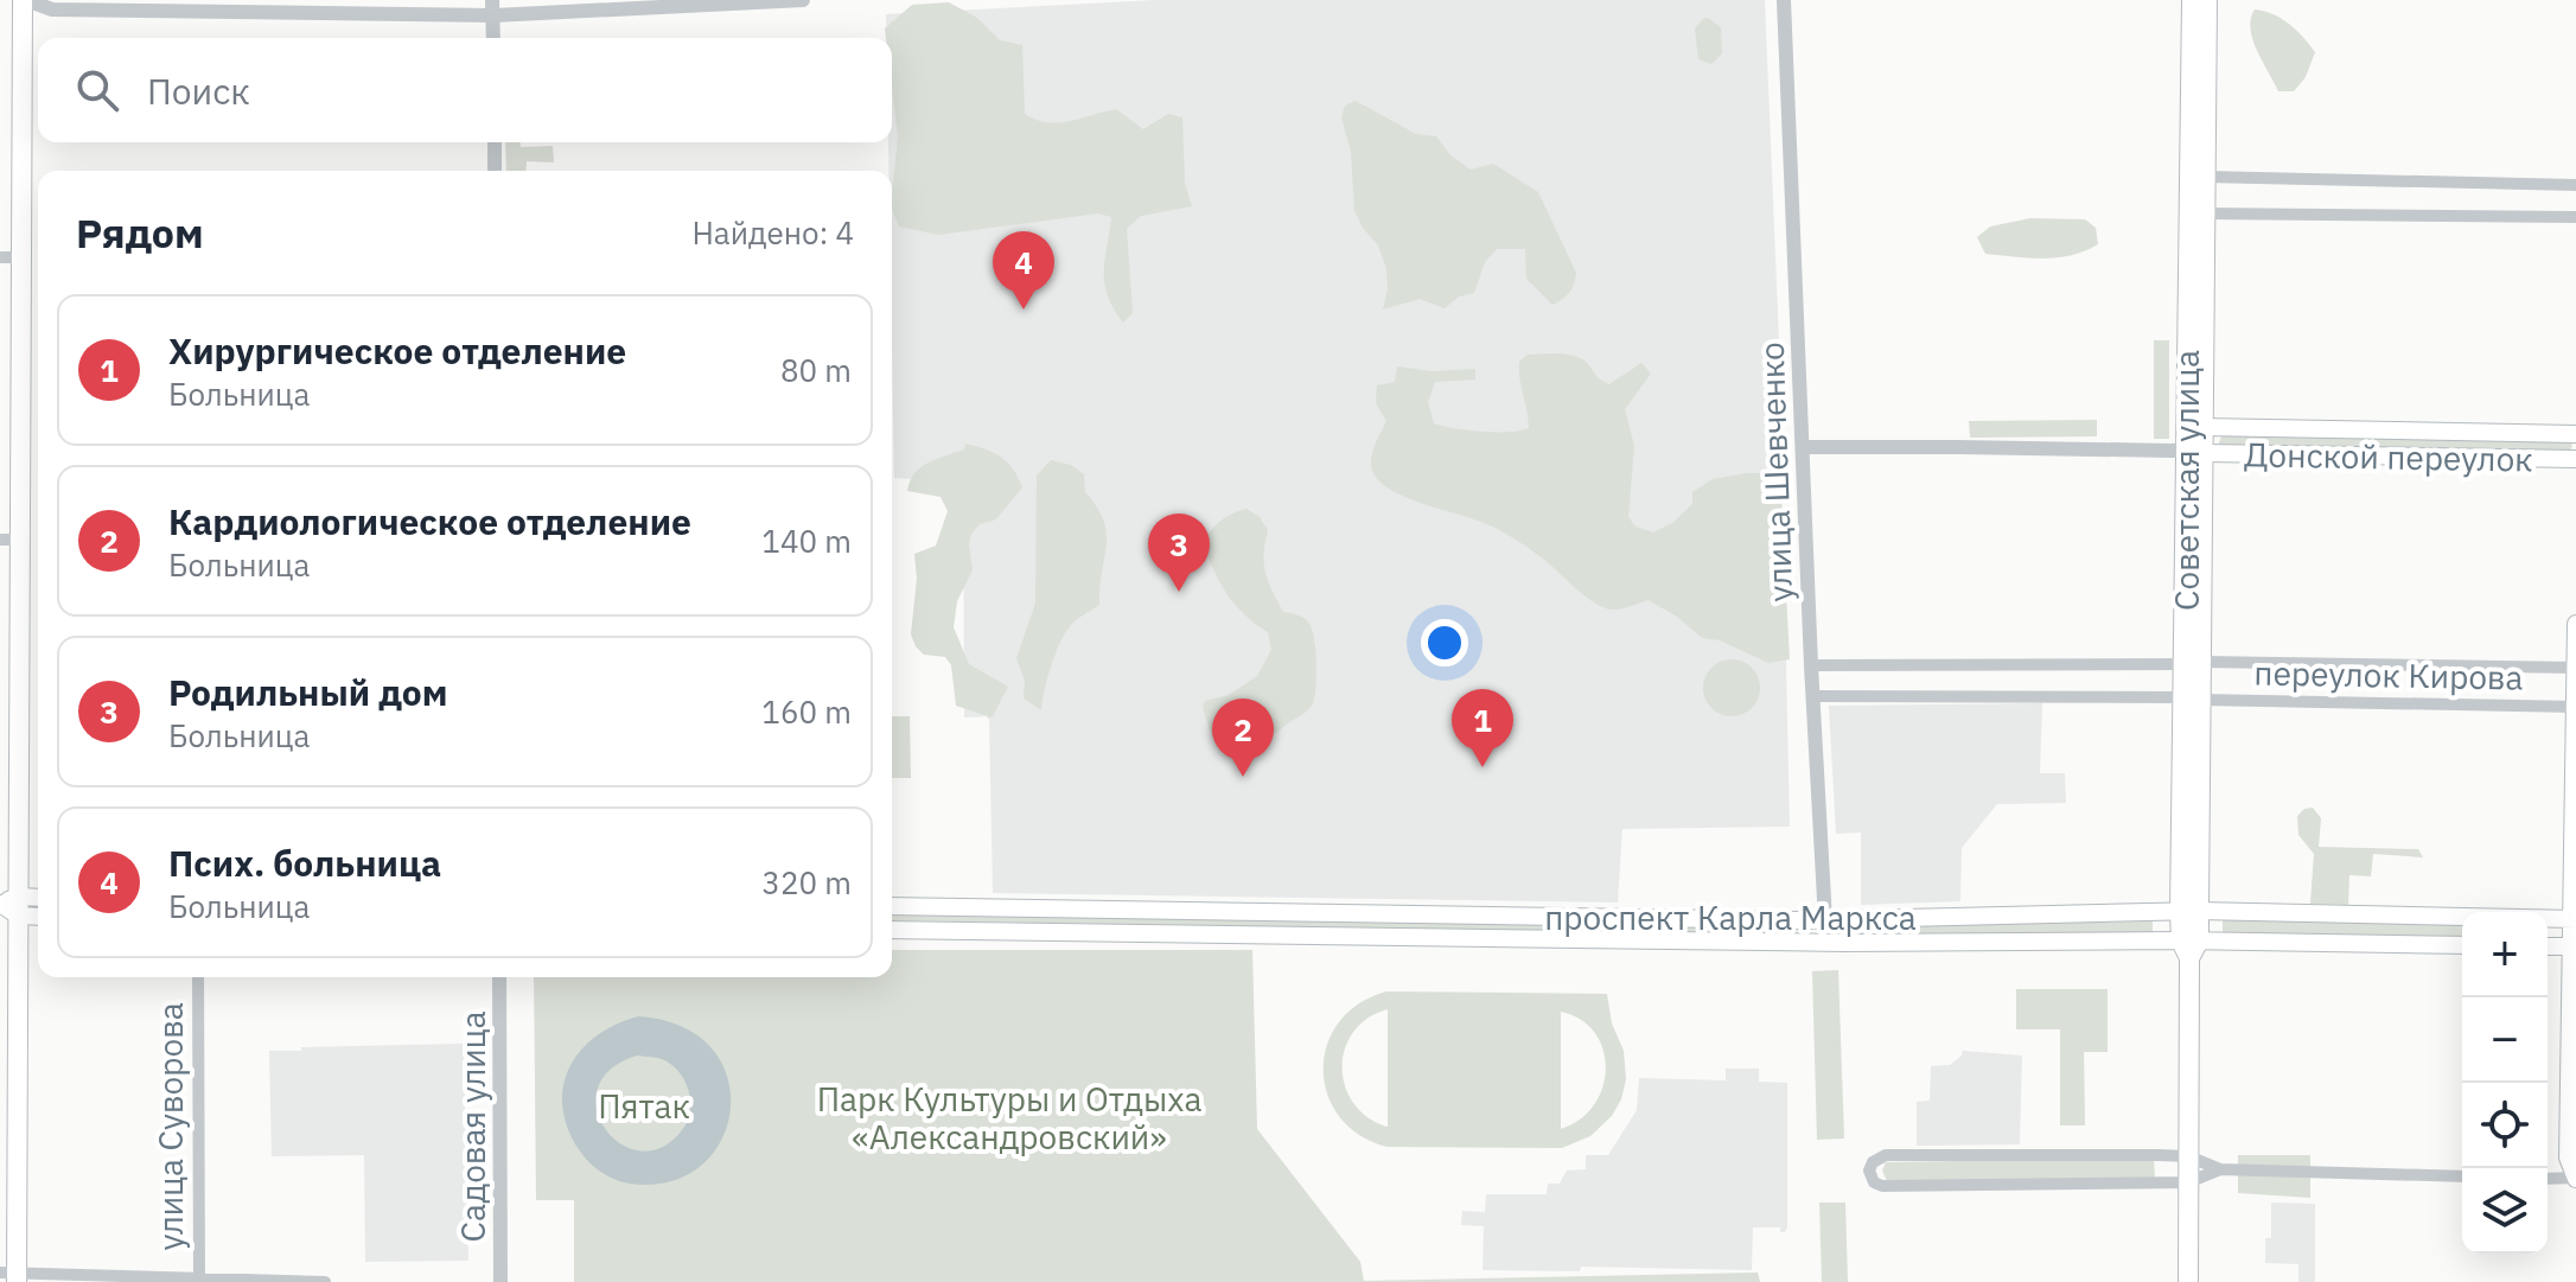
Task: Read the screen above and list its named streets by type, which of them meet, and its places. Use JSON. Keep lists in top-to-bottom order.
{
  "streets": {
    "main road": ["Донской переулок", "Советская улица", "проспект Карла Маркса"],
    "street": [
      "улица Шевченко",
      "переулок Кирова",
      "улица Суворова",
      "Садовая улица"
    ]
  },
  "crossings": [
    ["Донской переулок", "улица Шевченко"],
    ["Донской переулок", "Советская улица"],
    ["улица Шевченко", "переулок Кирова"],
    ["улица Шевченко", "проспект Карла Маркса"],
    ["Советская улица", "переулок Кирова"],
    ["Советская улица", "проспект Карла Маркса"]
  ],
  "parks": ["Парк Культуры и Отдыха «Александровский»", "Пятак"],
  "page": {
    "search": "Поиск",
    "heading": ["Рядом", "Найдено: 4"],
    "pins": [
      "4",
      "3",
      "1",
      "2"
    ],
    "list": [
      {
        "mark": "1",
        "name": "Хирургическое отделение",
        "note": "Больница",
        "value": "80 m"
      },
      {
        "mark": "2",
        "name": "Кардиологическое отделение",
        "note": "Больница",
        "value": "140 m"
      },
      {
        "mark": "3",
        "name": "Родильный дом",
        "note": "Больница",
        "value": "160 m"
      },
      {
        "mark": "4",
        "name": "Псих. больница",
        "note": "Больница",
        "value": "320 m"
      }
    ],
    "map_buttons": ["+", "−"]
  }
}
